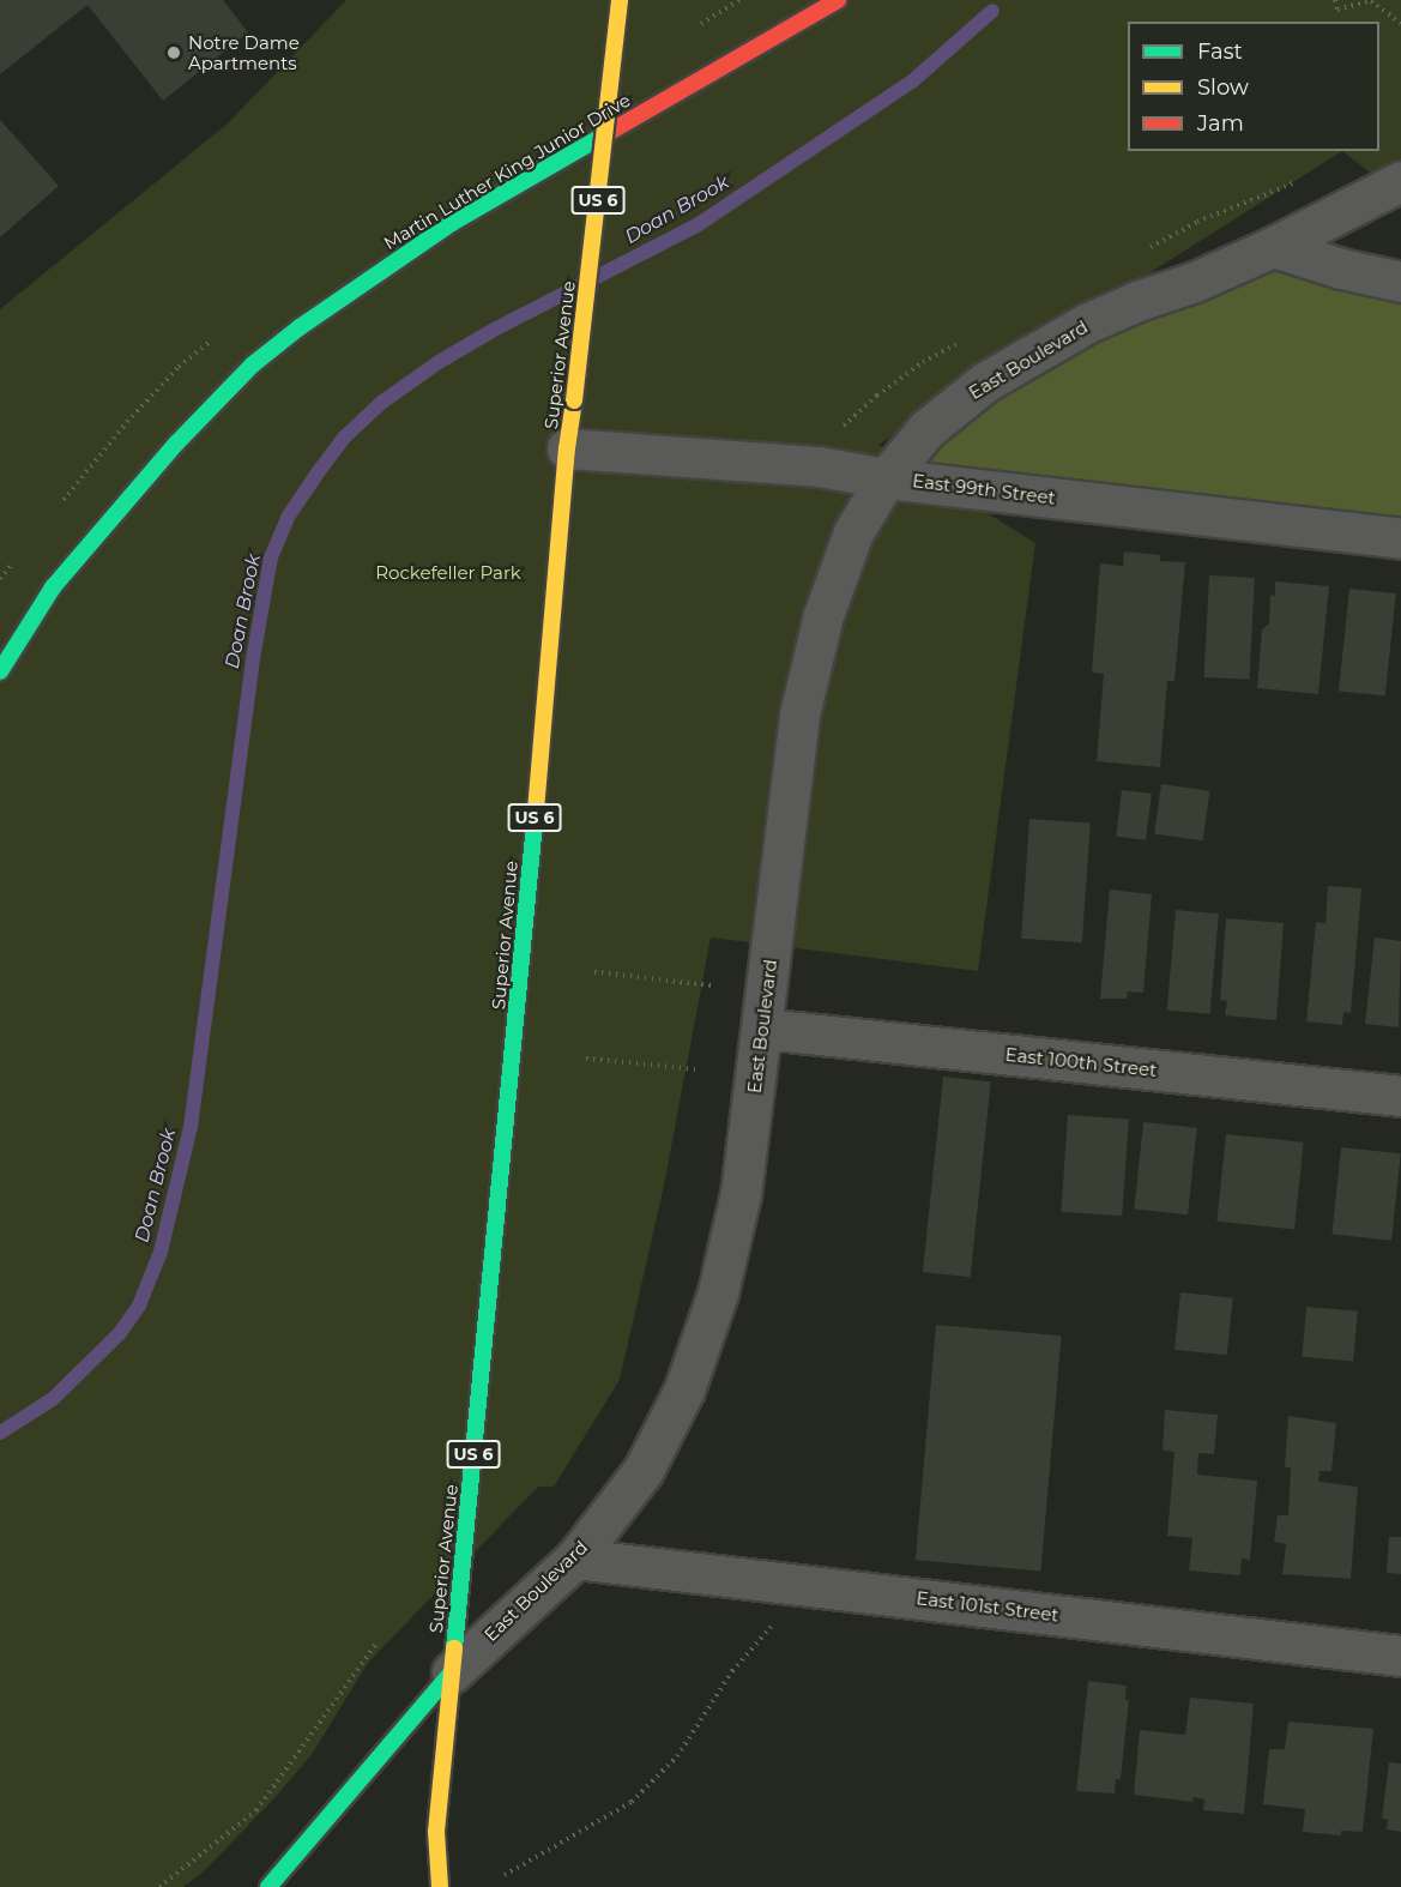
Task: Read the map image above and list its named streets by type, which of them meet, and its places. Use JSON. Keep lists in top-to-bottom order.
{
  "streets": {
    "main road": [
      "Martin Luther King Junior Drive",
      "US 6",
      "Superior Avenue",
      "East Boulevard"
    ],
    "street": ["East 99th Street", "East 100th Street", "East 101st Street"]
  },
  "crossings": [
    ["Superior Avenue", "East Boulevard"],
    ["Superior Avenue", "East 99th Street"],
    ["East Boulevard", "East 99th Street"],
    ["East Boulevard", "East 100th Street"],
    ["East Boulevard", "East 101st Street"]
  ],
  "water": ["Doan Brook"],
  "parks": ["Rockefeller Park"],
  "places": ["Notre Dame Apartments"],
  "legend": ["Fast", "Slow", "Jam"]
}
